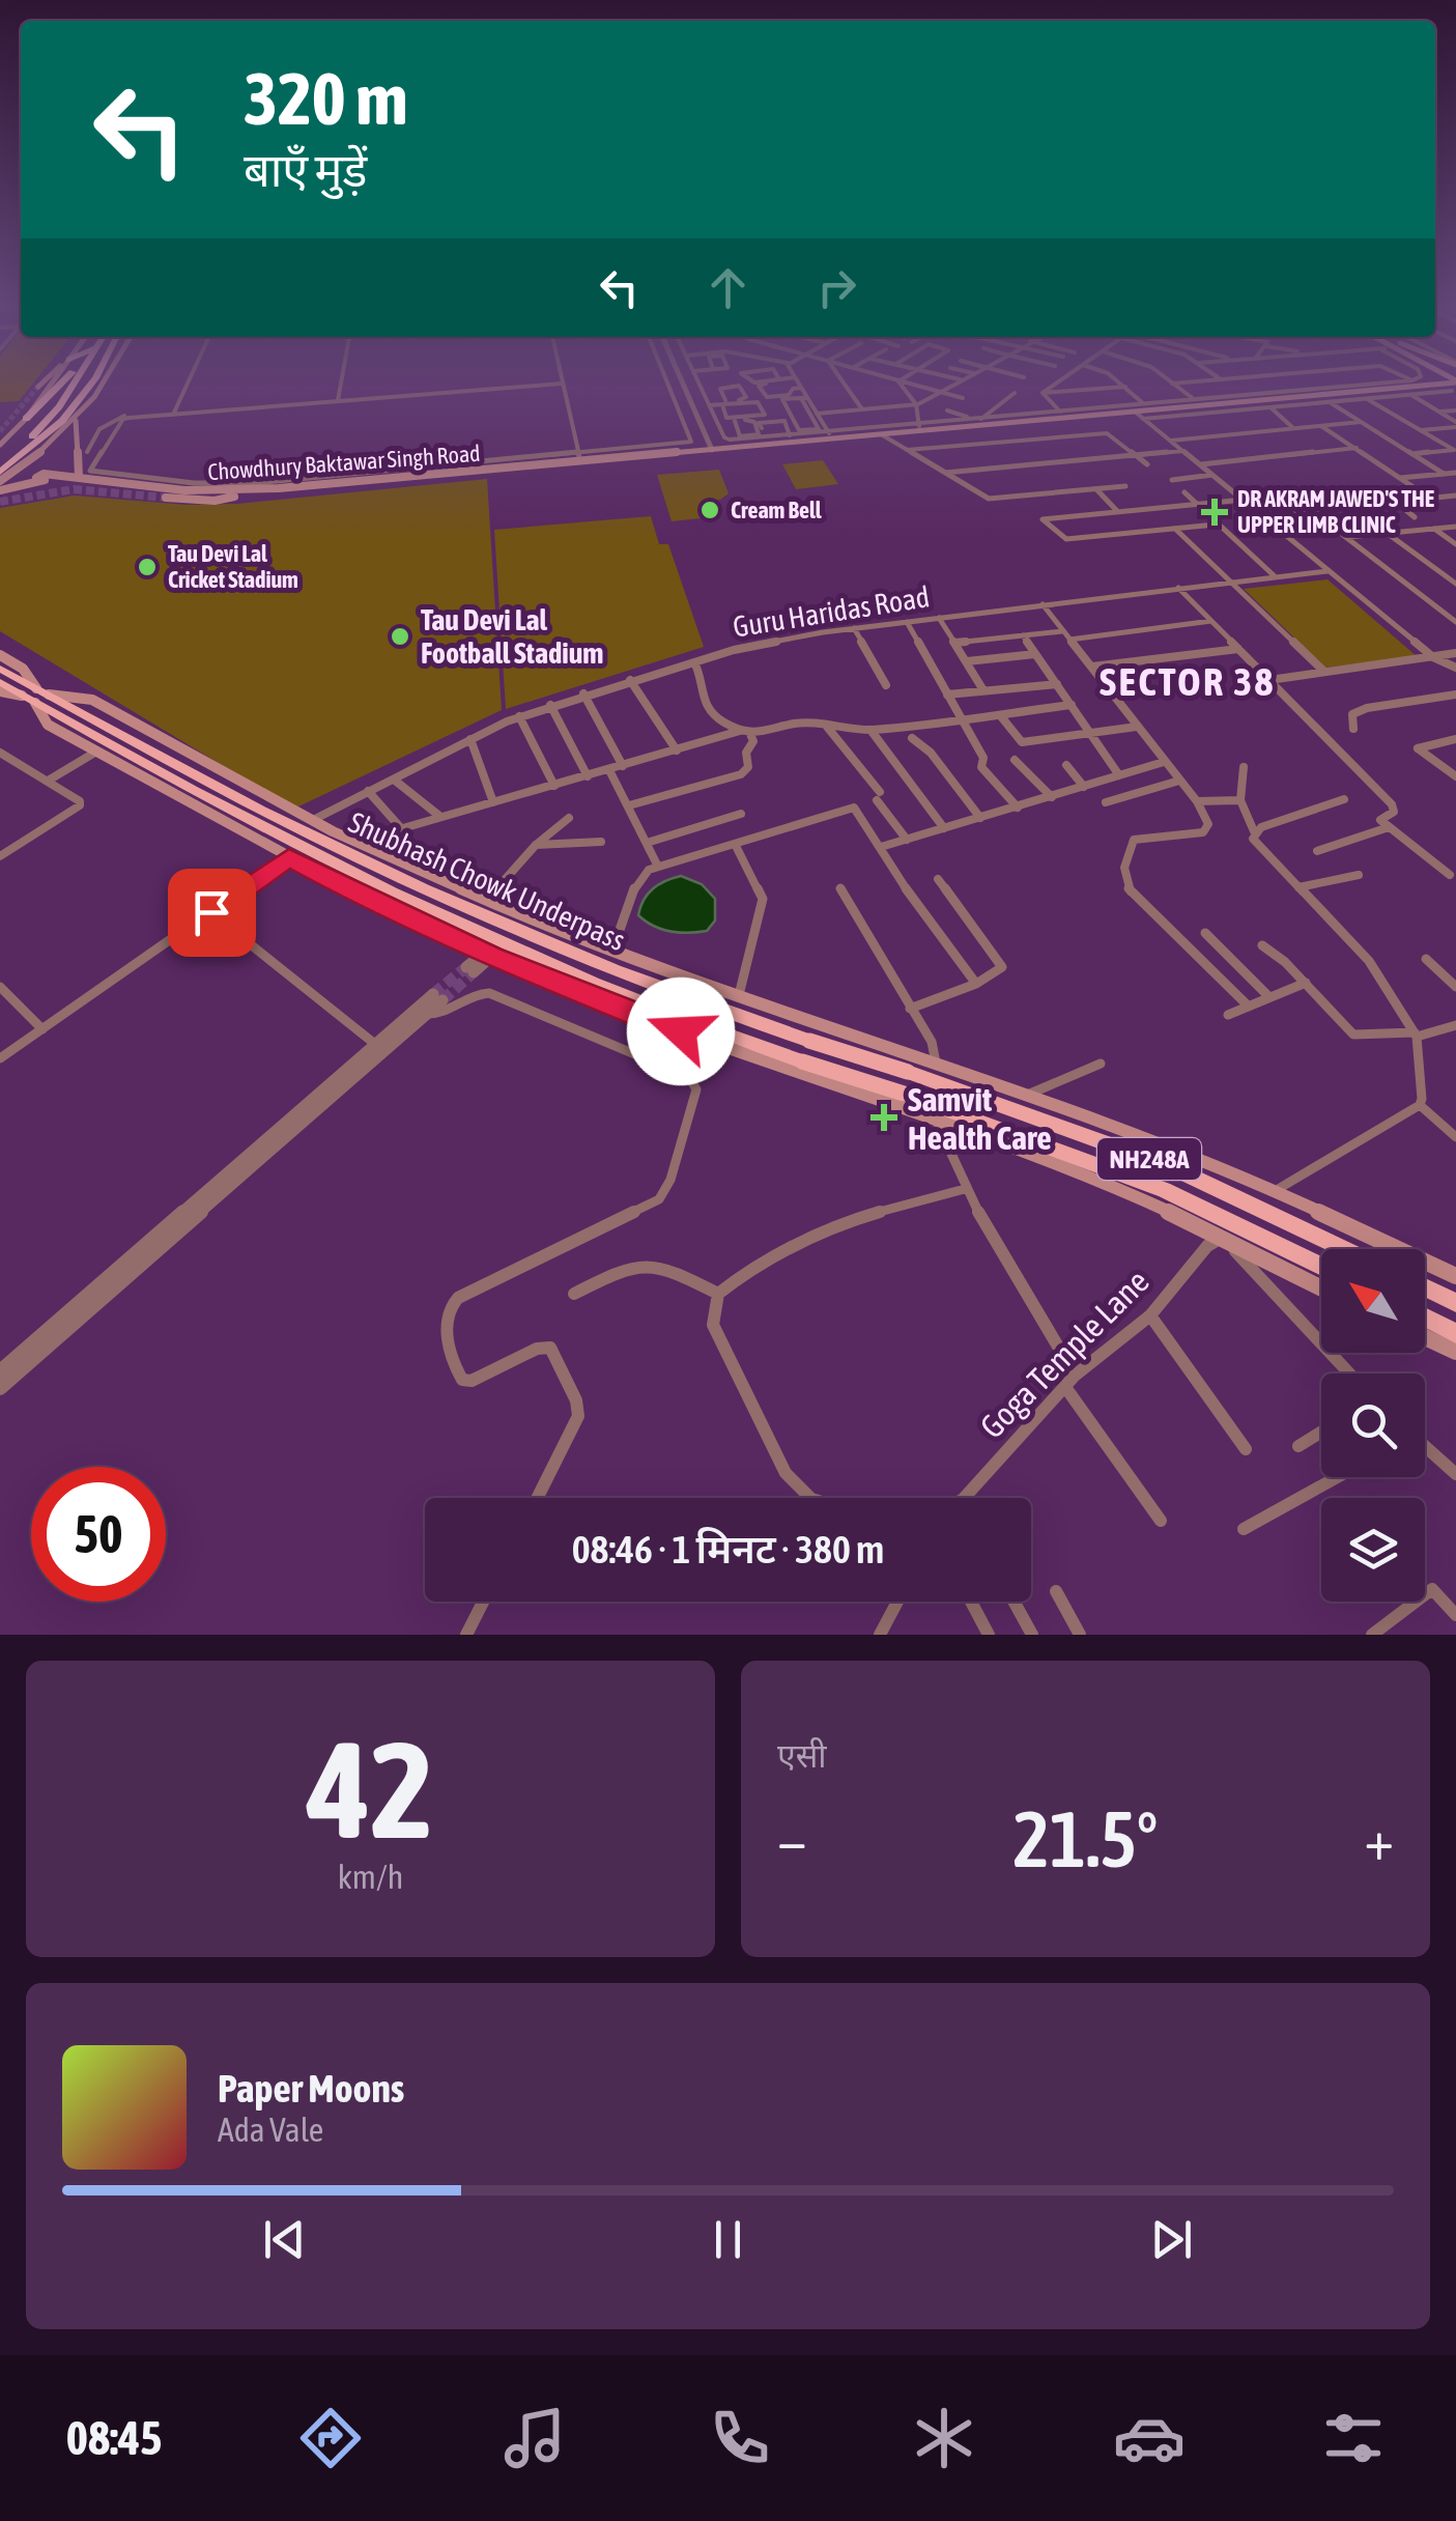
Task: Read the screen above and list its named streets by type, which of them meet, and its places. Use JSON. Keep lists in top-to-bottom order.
{
  "streets": {
    "highway": ["Shubhash Chowk Underpass", "NH248A"],
    "main road": ["Chowdhury Baktawar Singh Road"],
    "street": ["Guru Haridas Road", "Goga Temple Lane"]
  },
  "crossings": [
    ["Shubhash Chowk Underpass", "NH248A"]
  ],
  "districts": ["SECTOR 38"],
  "places": {
    "other": ["Cream Bell", "Tau Devi Lal Cricket Stadium", "Tau Devi Lal Football Stadium"],
    "health": ["DR AKRAM JAWED'S THE UPPER LIMB CLINIC", "Samvit Health Care"]
  },
  "north": "top left",
  "page": {
    "turn": ["320 m", "बाएँ मुड़ें"],
    "limit": "50",
    "trip": "08:46 · 1 मिनट · 380 m",
    "tile": [
      ["42", "km/h"],
      "एसी"
    ],
    "heat": ["−", "21.5°", "+"],
    "song": ["Paper Moons", "Ada Vale"],
    "tabs": "08:45"
  }
}
